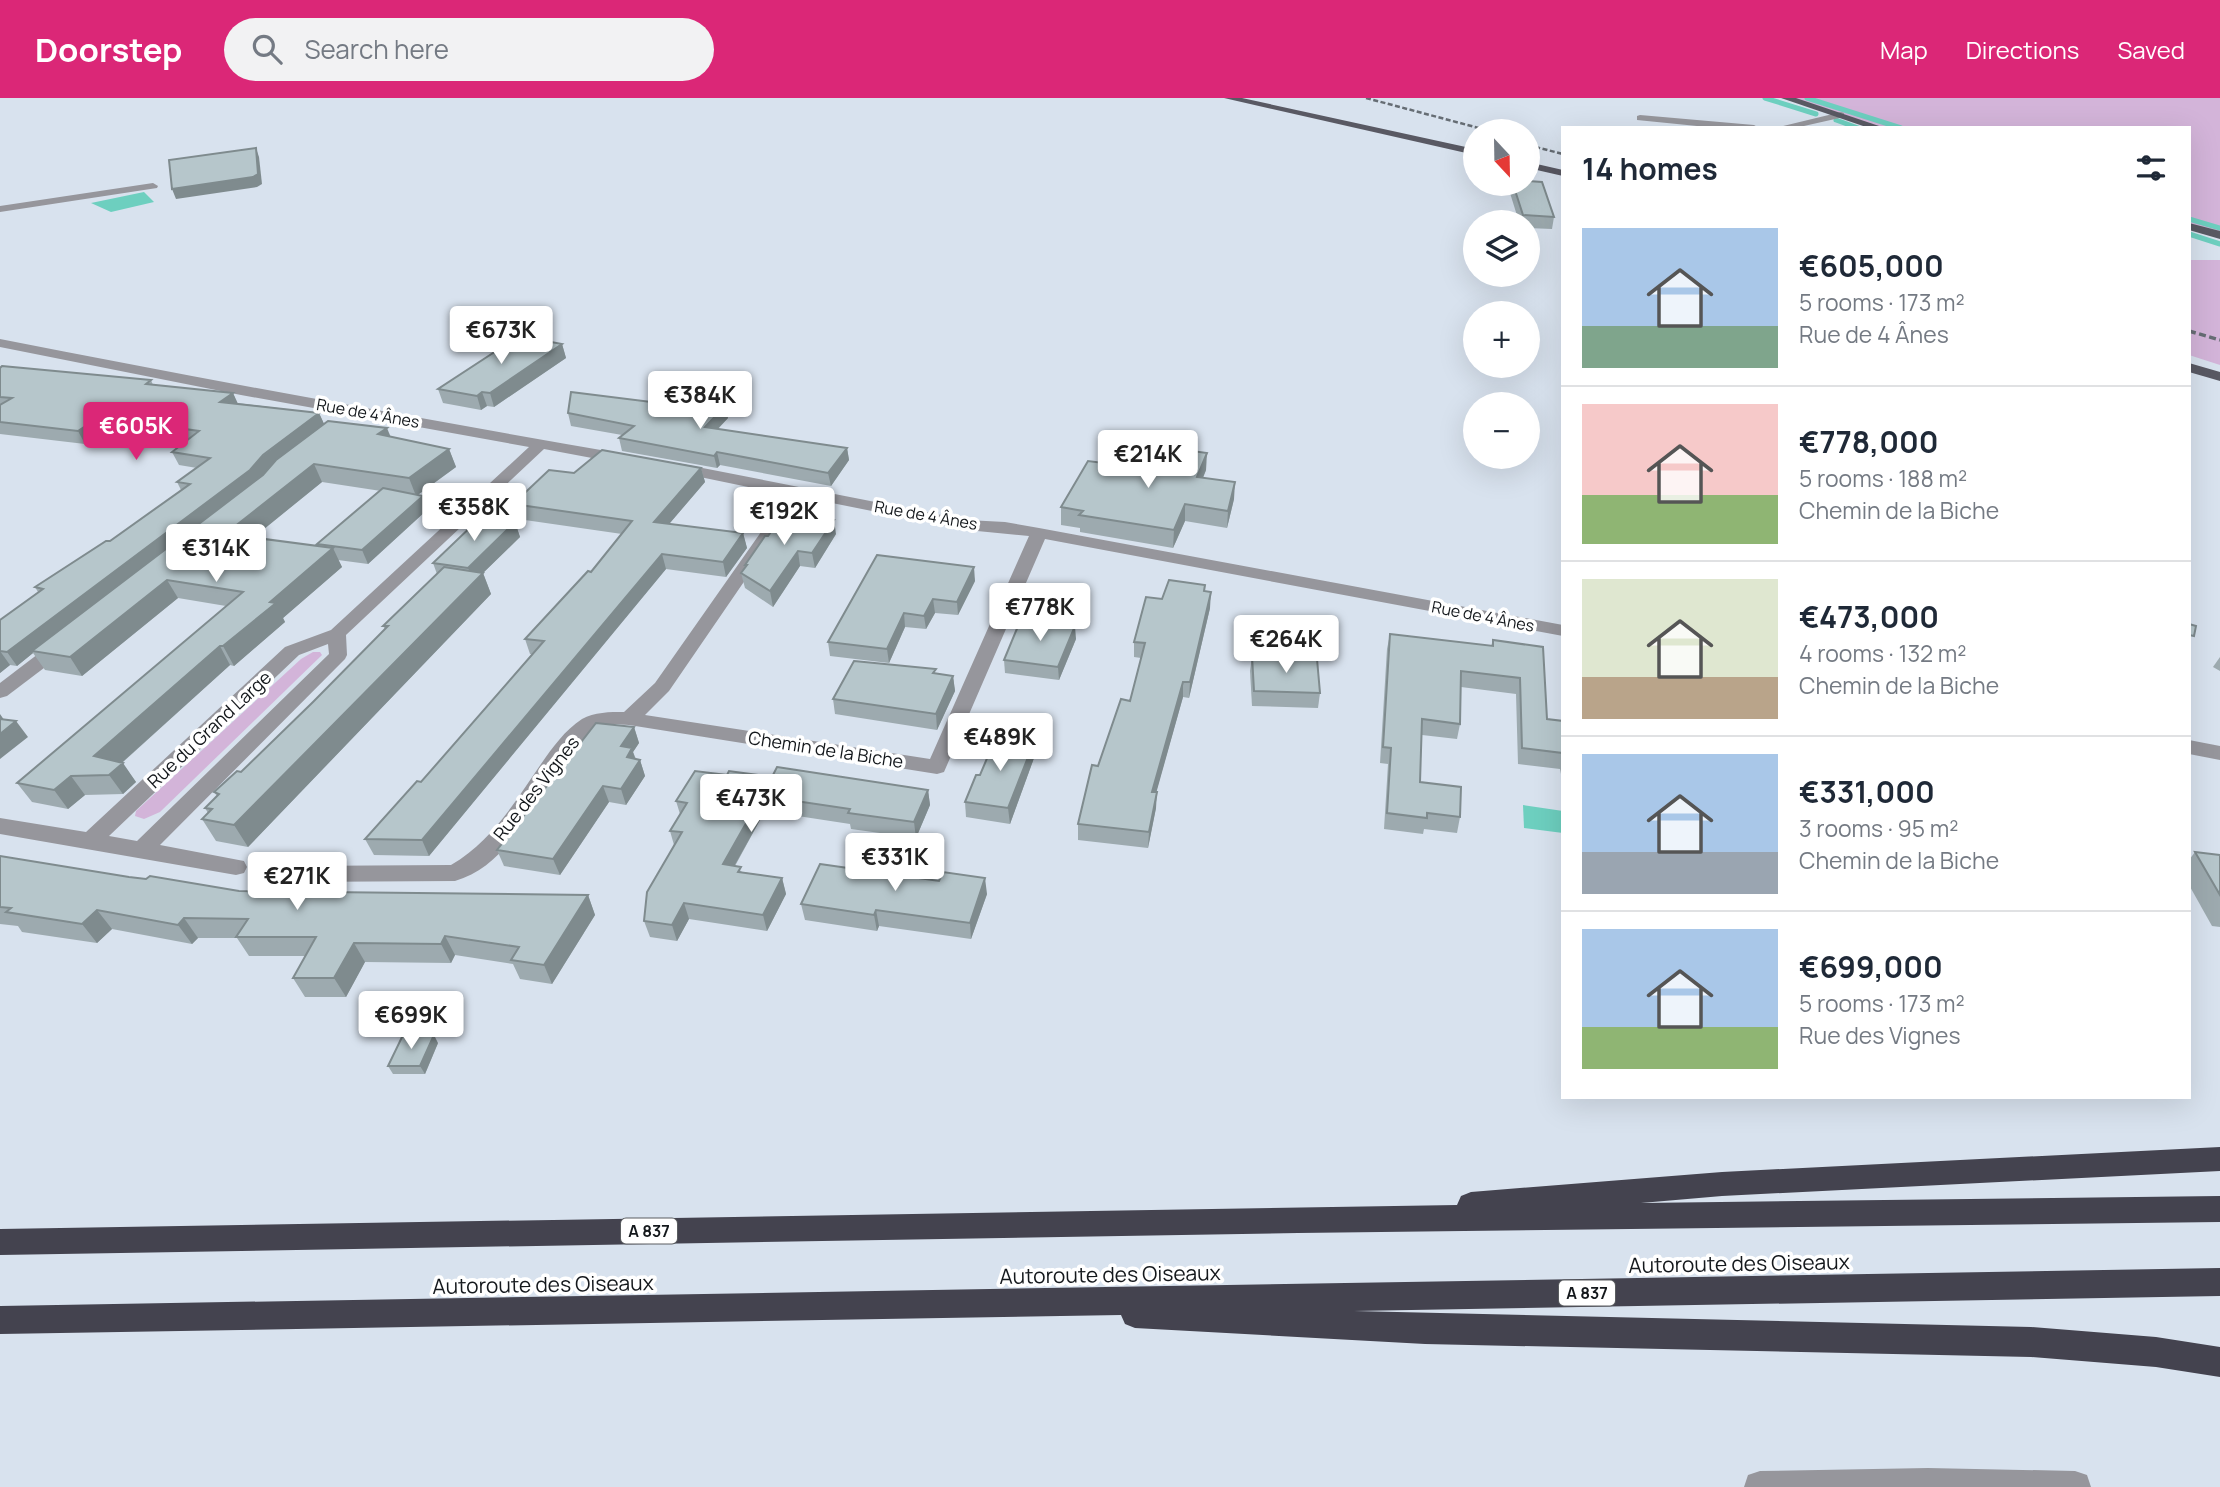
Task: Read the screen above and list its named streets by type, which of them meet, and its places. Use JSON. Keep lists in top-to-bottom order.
{
  "streets": {
    "highway": ["A 837", "Autoroute des Oiseaux"],
    "street": [
      "Rue de 4 Ânes",
      "Rue du Grand Large",
      "Chemin de la Biche",
      "Rue des Vignes"
    ]
  },
  "crossings": [
    ["Rue de 4 Ânes", "Rue du Grand Large"],
    ["Rue de 4 Ânes", "Chemin de la Biche"],
    ["Chemin de la Biche", "Rue des Vignes"]
  ],
  "north": "bottom",
  "page": {
    "header": "Doorstep",
    "search": "Search here",
    "nav": ["Map", "Directions", "Saved"],
    "map_buttons": ["+", "−"],
    "heading": "14 homes",
    "list": [
      {
        "name": "€605,000",
        "note": "5 rooms · 173 m² · Rue de 4 Ânes"
      },
      {
        "name": "€778,000",
        "note": "5 rooms · 188 m² · Chemin de la Biche"
      },
      {
        "name": "€473,000",
        "note": "4 rooms · 132 m² · Chemin de la Biche"
      },
      {
        "name": "€331,000",
        "note": "3 rooms · 95 m² · Chemin de la Biche"
      },
      {
        "name": "€699,000",
        "note": "5 rooms · 173 m² · Rue des Vignes"
      }
    ],
    "price": [
      "€673K",
      "€384K",
      "€605K",
      "€214K",
      "€358K",
      "€192K",
      "€314K",
      "€778K",
      "€264K",
      "€489K",
      "€473K",
      "€331K",
      "€271K",
      "€699K"
    ]
  }
}
